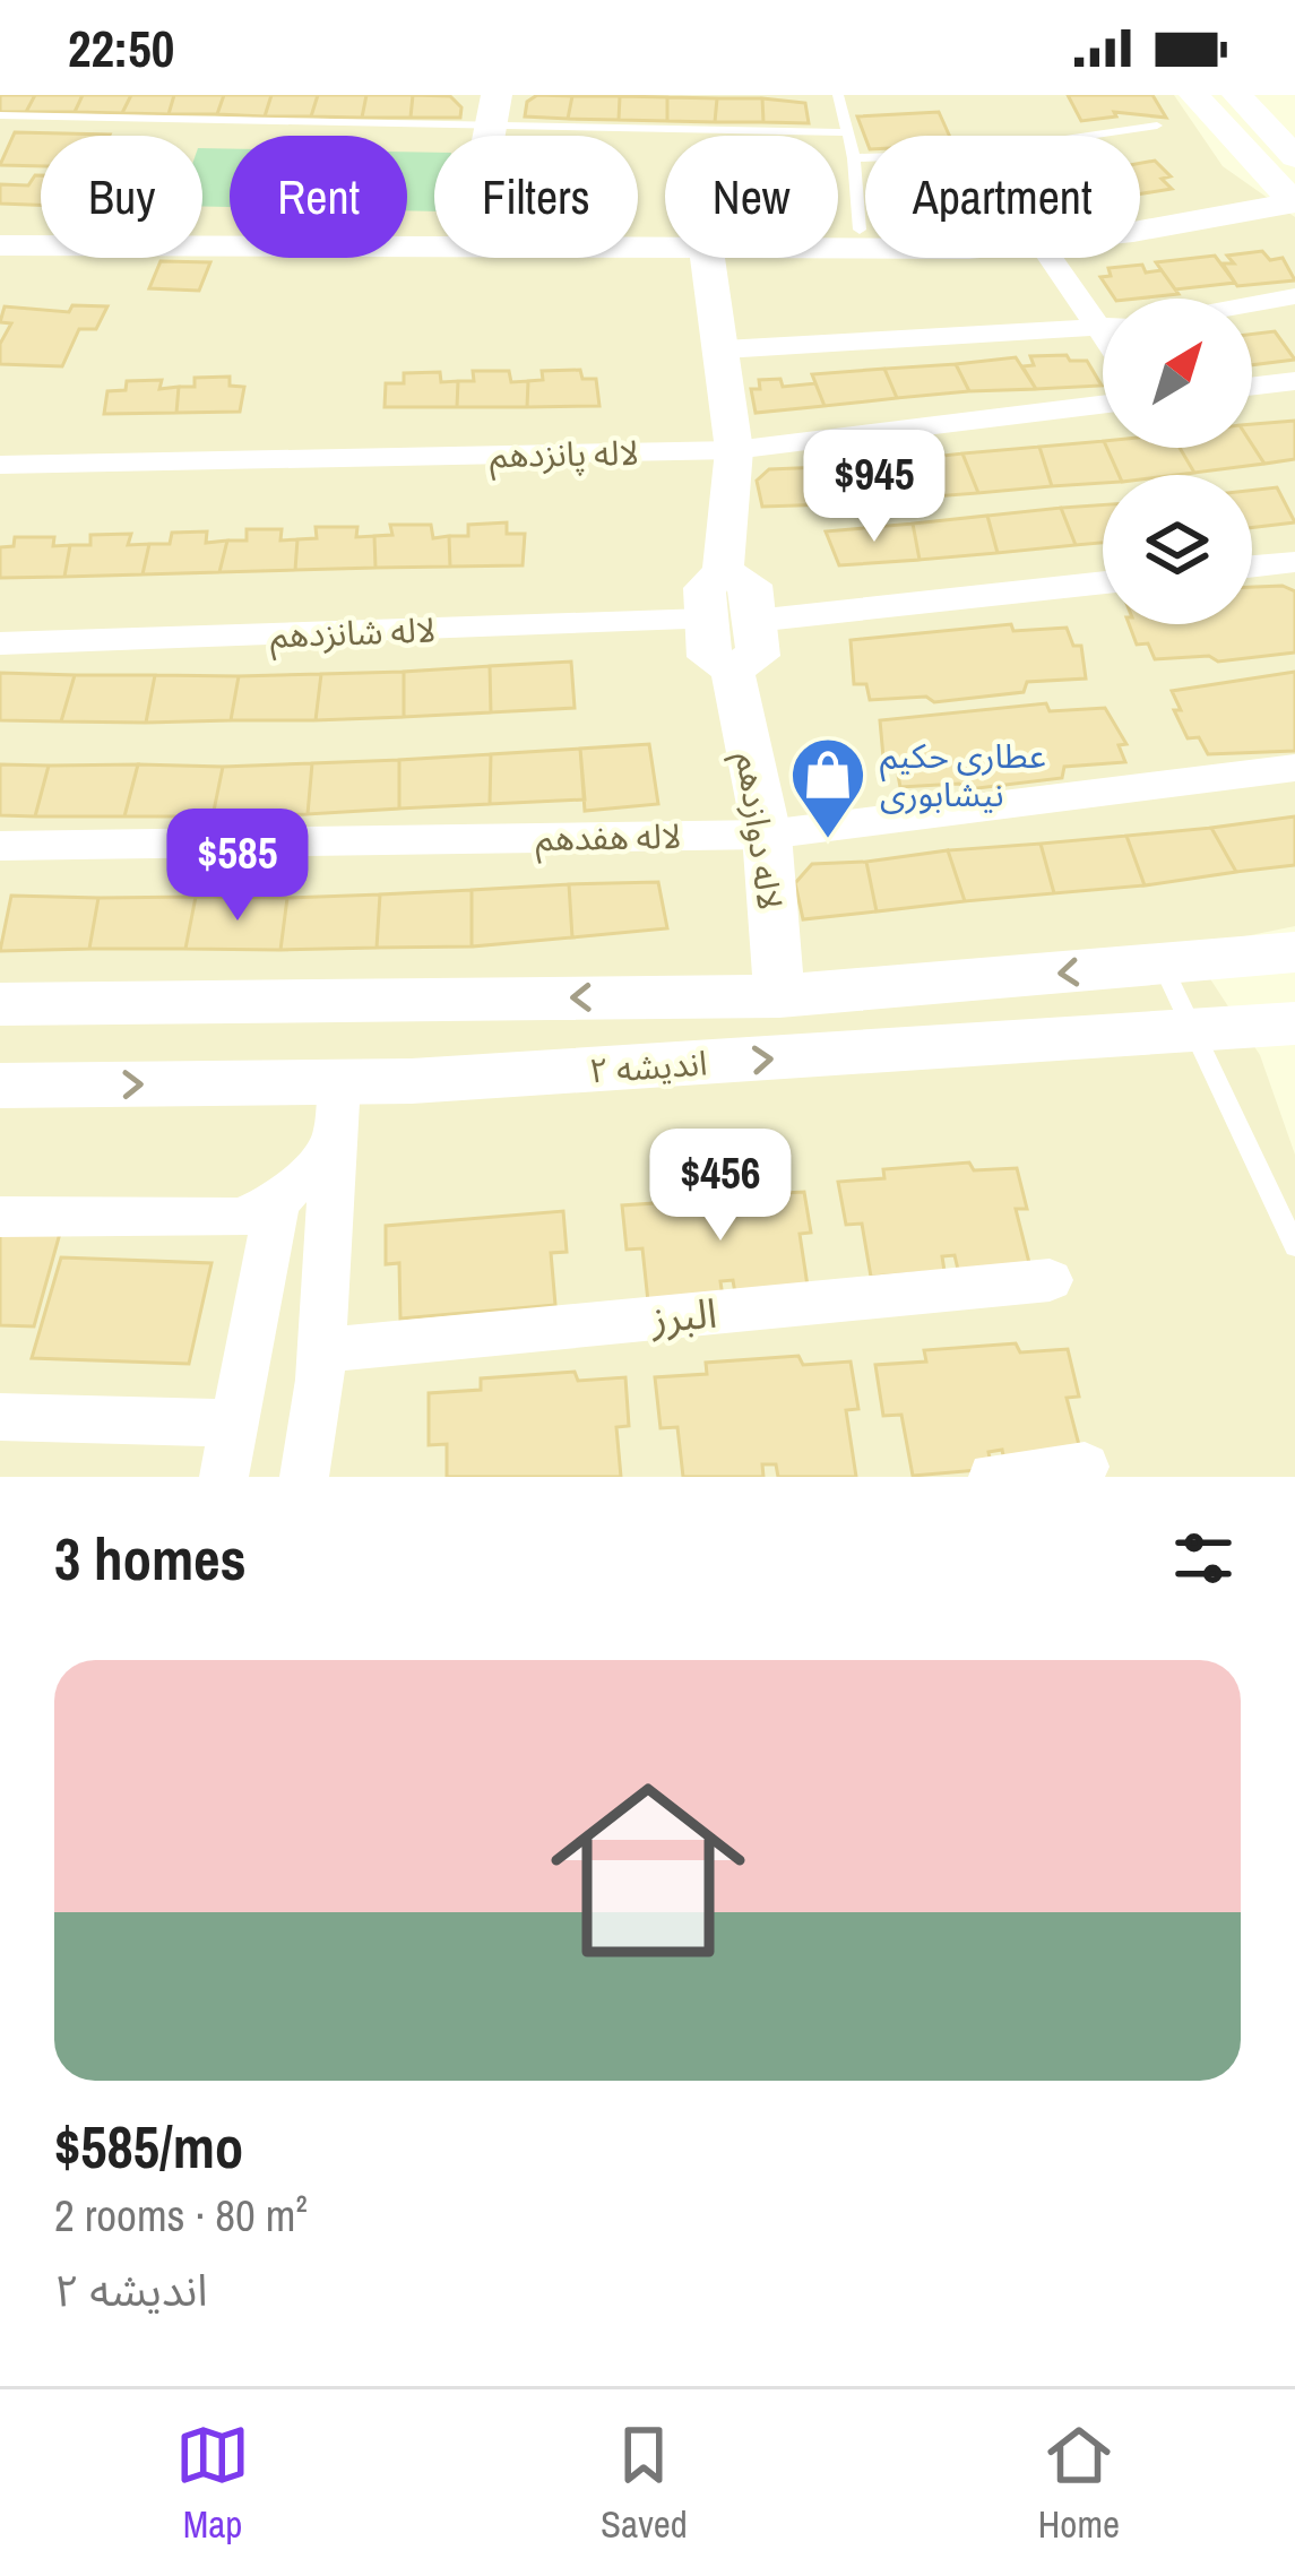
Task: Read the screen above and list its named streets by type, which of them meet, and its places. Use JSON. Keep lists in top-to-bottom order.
{
  "streets": {
    "street": [
      "لاله پانزدهم",
      "لاله شانزدهم",
      "لاله دوازدهم",
      "لاله هفدهم",
      "اندیشه ۲",
      "البرز"
    ]
  },
  "crossings": [
    ["لاله شانزدهم", "لاله دوازدهم"],
    ["لاله دوازدهم", "لاله هفدهم"],
    ["لاله دوازدهم", "اندیشه ۲"]
  ],
  "places": {
    "shop": ["عطاری حکیم نیشابوری"]
  },
  "north": "top right",
  "page": {
    "status": "22:50",
    "chip": [
      "Buy",
      "Rent",
      "Filters",
      "New",
      "Apartment"
    ],
    "price": ["$945", "$585", "$456"],
    "heading": "3 homes",
    "list": [
      {
        "name": "$585/mo",
        "note": "2 rooms · 80 m² · اندیشه ۲"
      }
    ],
    "tabs": ["Map", "Saved", "Home"]
  }
}
